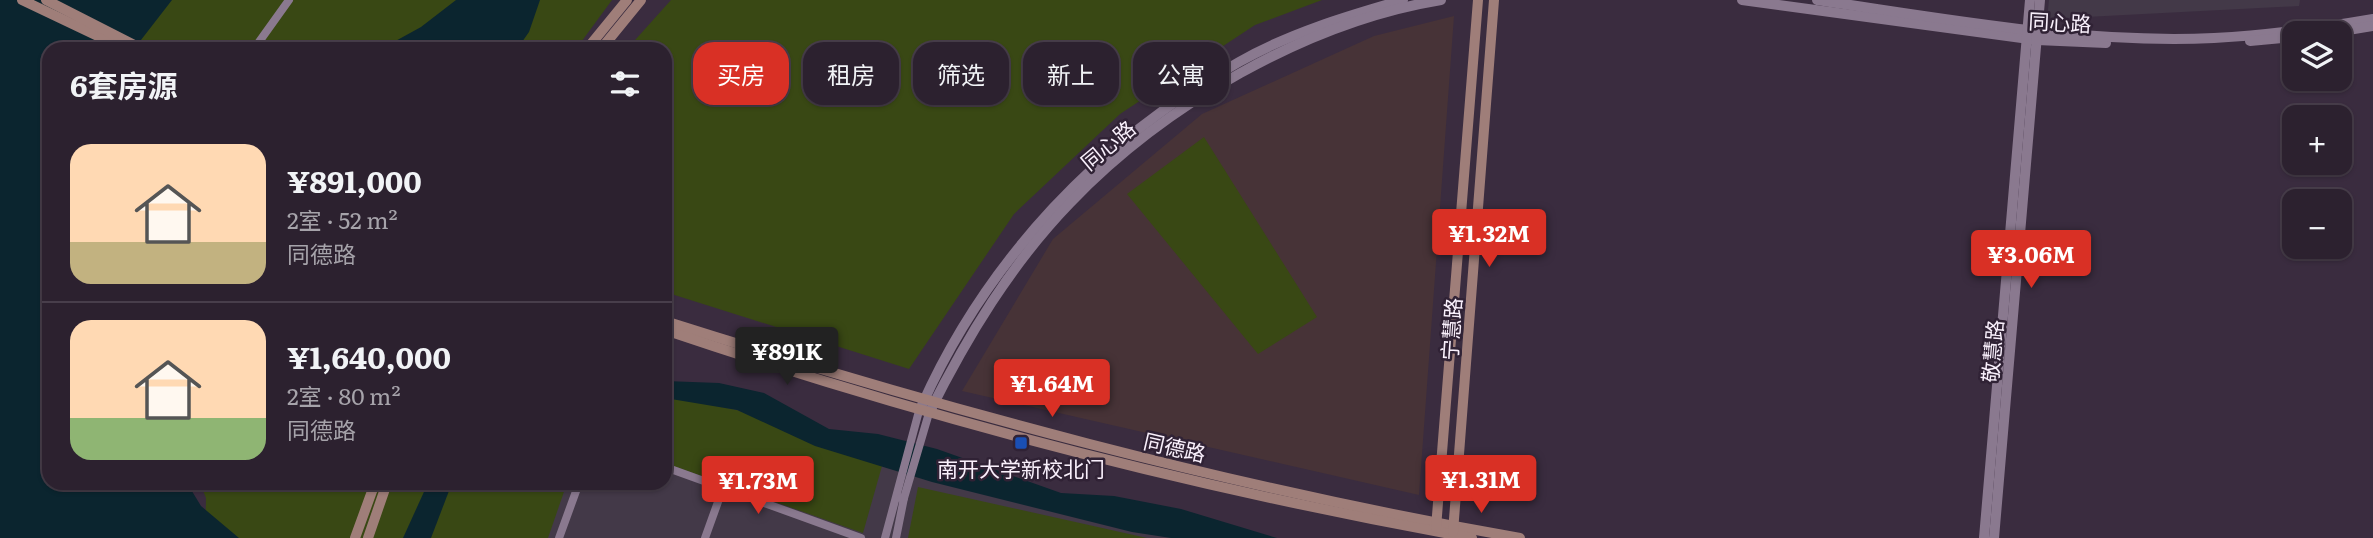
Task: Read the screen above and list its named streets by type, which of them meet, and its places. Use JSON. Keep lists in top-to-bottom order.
{
  "streets": {
    "main road": ["宁慧路", "同德路"],
    "street": ["同心路", "敬慧路"]
  },
  "crossings": [
    ["同心路", "敬慧路"],
    ["同心路", "同德路"],
    ["宁慧路", "同德路"]
  ],
  "places": {
    "transit": ["南开大学新校北门"]
  },
  "page": {
    "map_buttons": ["+", "−"],
    "chip": [
      "买房",
      "租房",
      "筛选",
      "新上",
      "公寓"
    ],
    "heading": "6套房源",
    "list": [
      {
        "name": "¥891,000",
        "note": "2室 · 52 m² · 同德路"
      },
      {
        "name": "¥1,640,000",
        "note": "2室 · 80 m² · 同德路"
      }
    ],
    "price": [
      "¥1.32M",
      "¥3.06M",
      "¥891K",
      "¥1.64M",
      "¥1.31M",
      "¥1.73M"
    ]
  }
}
